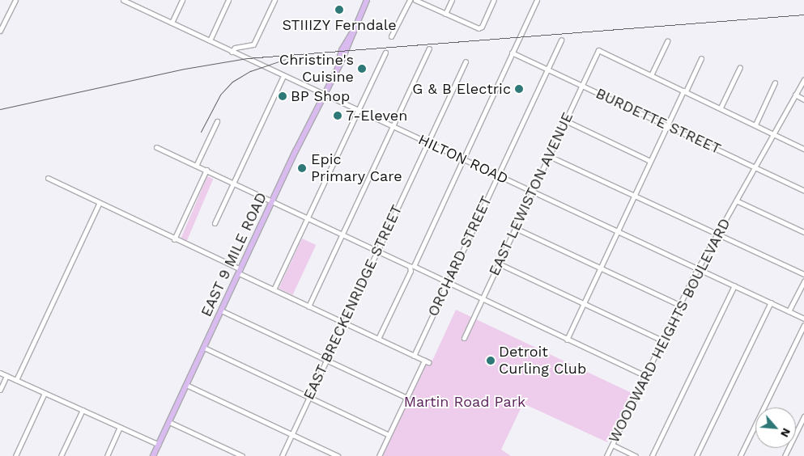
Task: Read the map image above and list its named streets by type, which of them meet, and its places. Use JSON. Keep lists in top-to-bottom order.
{
  "streets": {
    "main road": ["EAST 9 MILE ROAD"],
    "street": [
      "BURDETTE STREET",
      "HILTON ROAD",
      "EAST LEWISTON AVENUE",
      "ORCHARD STREET",
      "EAST BRECKENRIDGE STREET",
      "WOODWARD HEIGHTS BOULEVARD"
    ]
  },
  "crossings": [
    ["BURDETTE STREET", "EAST LEWISTON AVENUE"],
    ["BURDETTE STREET", "ORCHARD STREET"],
    ["BURDETTE STREET", "WOODWARD HEIGHTS BOULEVARD"],
    ["HILTON ROAD", "EAST LEWISTON AVENUE"],
    ["HILTON ROAD", "EAST 9 MILE ROAD"],
    ["HILTON ROAD", "ORCHARD STREET"],
    ["HILTON ROAD", "EAST BRECKENRIDGE STREET"],
    ["HILTON ROAD", "WOODWARD HEIGHTS BOULEVARD"]
  ],
  "parks": ["Martin Road Park"],
  "places": [
    "STIIIZY Ferndale",
    "Christine's Cuisine",
    "G & B Electric",
    "BP Shop",
    "7-Eleven",
    "Epic Primary Care",
    "Detroit Curling Club"
  ],
  "north": "bottom right"
}
